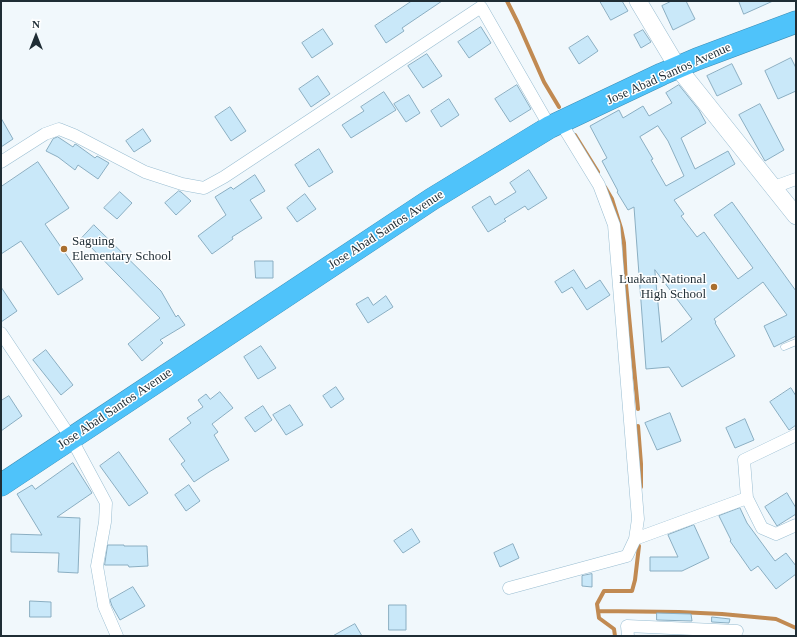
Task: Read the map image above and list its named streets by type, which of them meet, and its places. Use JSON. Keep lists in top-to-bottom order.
{
  "streets": {
    "highway": ["Jose Abad Santos Avenue"]
  },
  "places": ["Saguing Elementary School", "Luakan National High School"],
  "north": "top"
}
